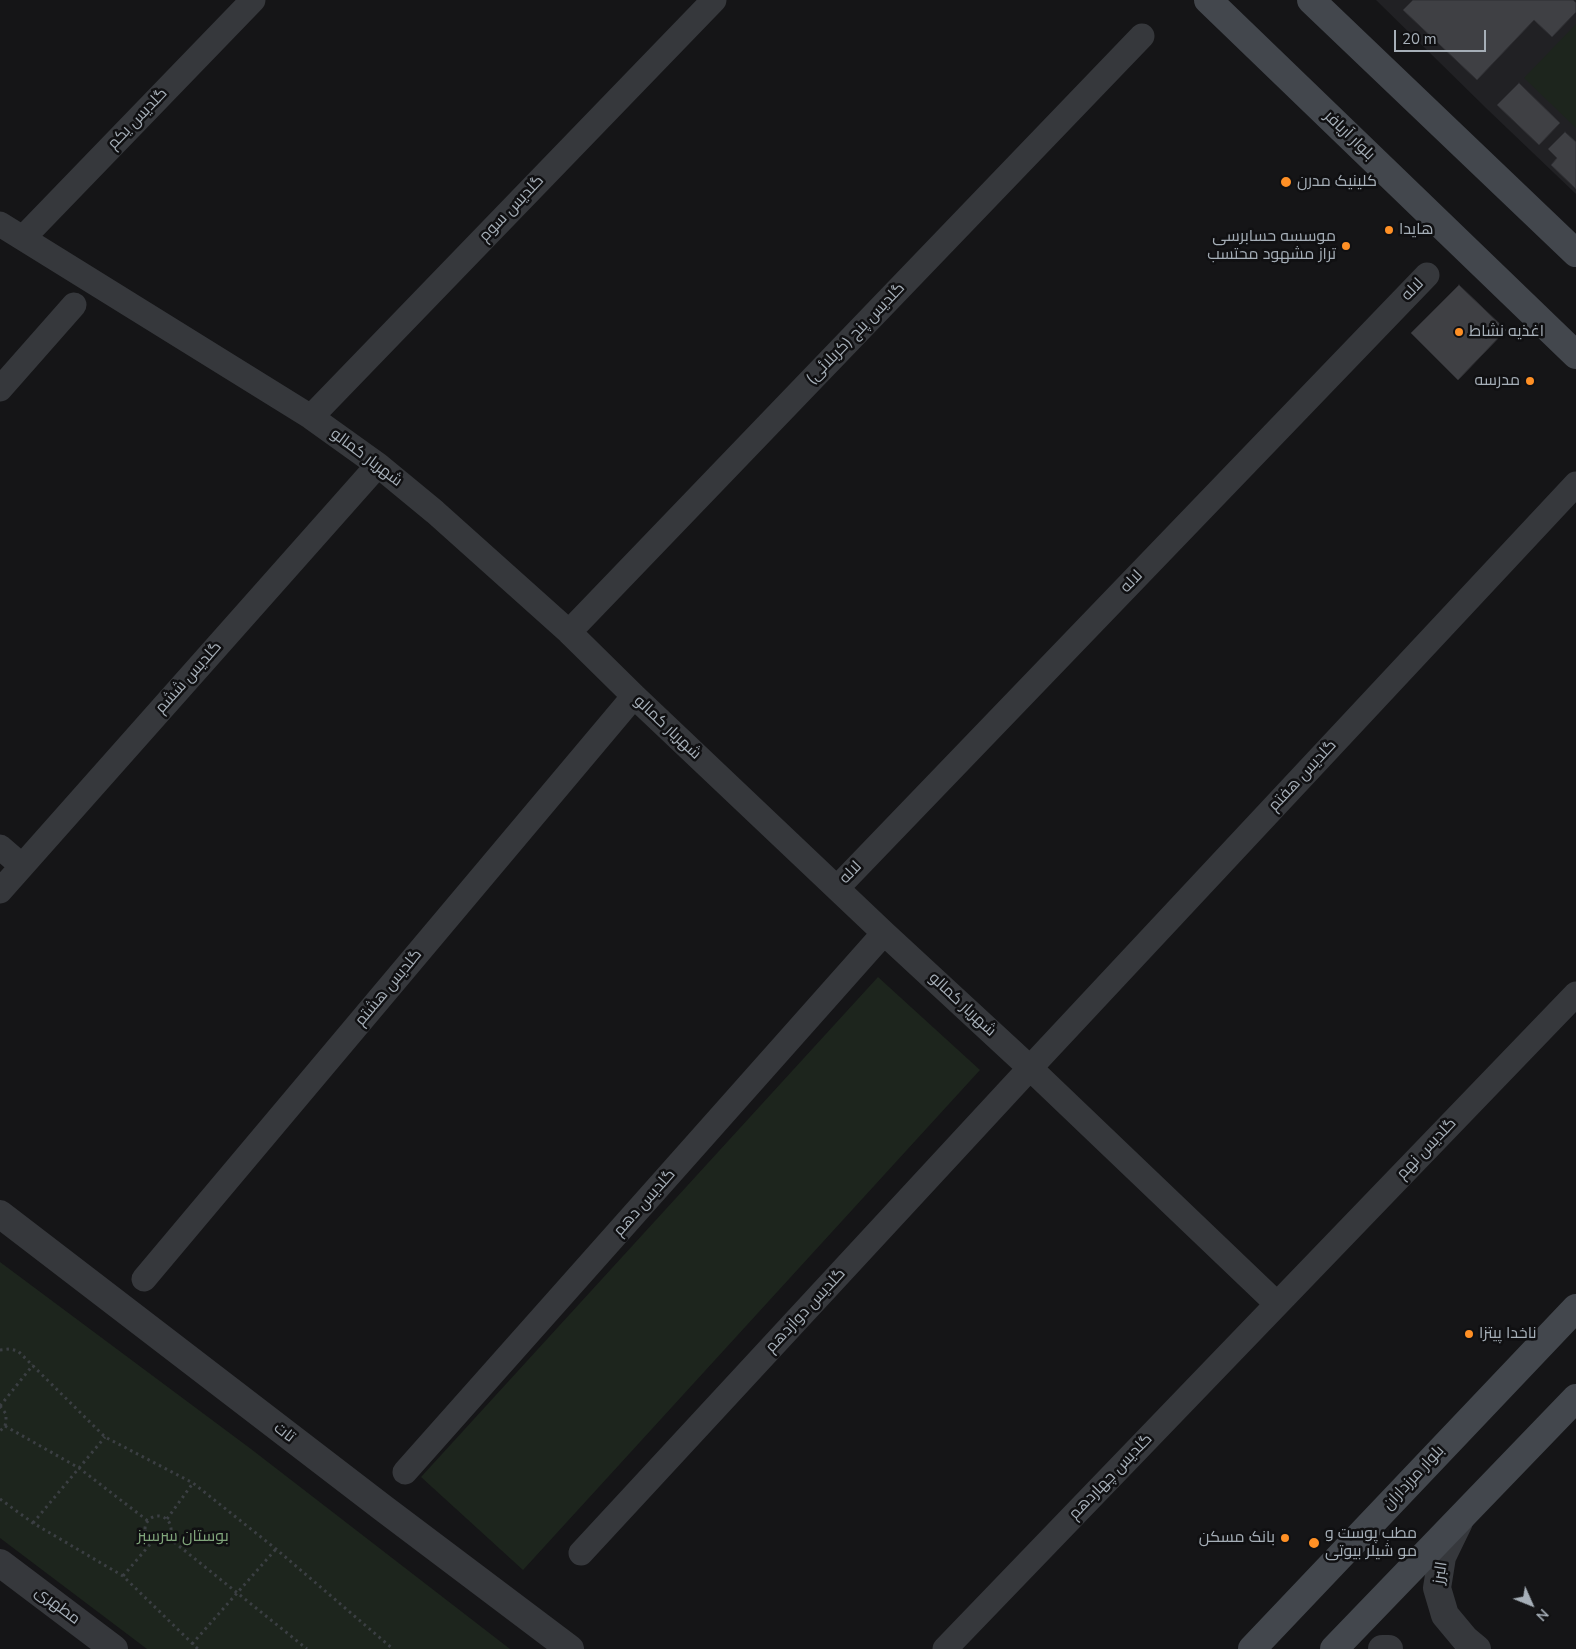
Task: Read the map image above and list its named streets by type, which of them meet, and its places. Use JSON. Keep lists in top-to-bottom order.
{
  "streets": {
    "main road": ["بلوار آریافر", "بلوار مرزداران"],
    "street": [
      "گلدیس یکم",
      "گلدیس سوم",
      "لاله",
      "گلدیس پنج (کربلائی)",
      "شهریار کمالو",
      "گلدیس ششم",
      "گلدیس هفتم",
      "گلدیس هشتم",
      "گلدیس نهم",
      "گلدیس دهم",
      "گلدیس دوازدهم",
      "تات",
      "گلدیس چهاردهم",
      "البرز",
      "مطهری"
    ]
  },
  "crossings": [
    ["گلدیس یکم", "شهریار کمالو"],
    ["گلدیس سوم", "شهریار کمالو"],
    ["لاله", "شهریار کمالو"],
    ["گلدیس پنج (کربلائی)", "شهریار کمالو"],
    ["شهریار کمالو", "گلدیس ششم"],
    ["شهریار کمالو", "گلدیس هفتم"],
    ["شهریار کمالو", "گلدیس هشتم"],
    ["شهریار کمالو", "گلدیس نهم"],
    ["شهریار کمالو", "گلدیس دهم"],
    ["شهریار کمالو", "گلدیس دوازدهم"],
    ["شهریار کمالو", "گلدیس چهاردهم"],
    ["گلدیس هفتم", "گلدیس دوازدهم"],
    ["گلدیس نهم", "گلدیس چهاردهم"]
  ],
  "parks": ["بوستان سرسبز"],
  "places": [
    "کلینیک مدرن",
    "هایدا",
    "موسسه حسابرسی تراز مشهود محتسب",
    "اغذیه نشاط",
    "مدرسه",
    "ناخدا پیتزا",
    "بانک مسکن",
    "مطب پوست و مو شیلر بیوتی"
  ],
  "scale_bar": "20 m",
  "north": "bottom right"
}
